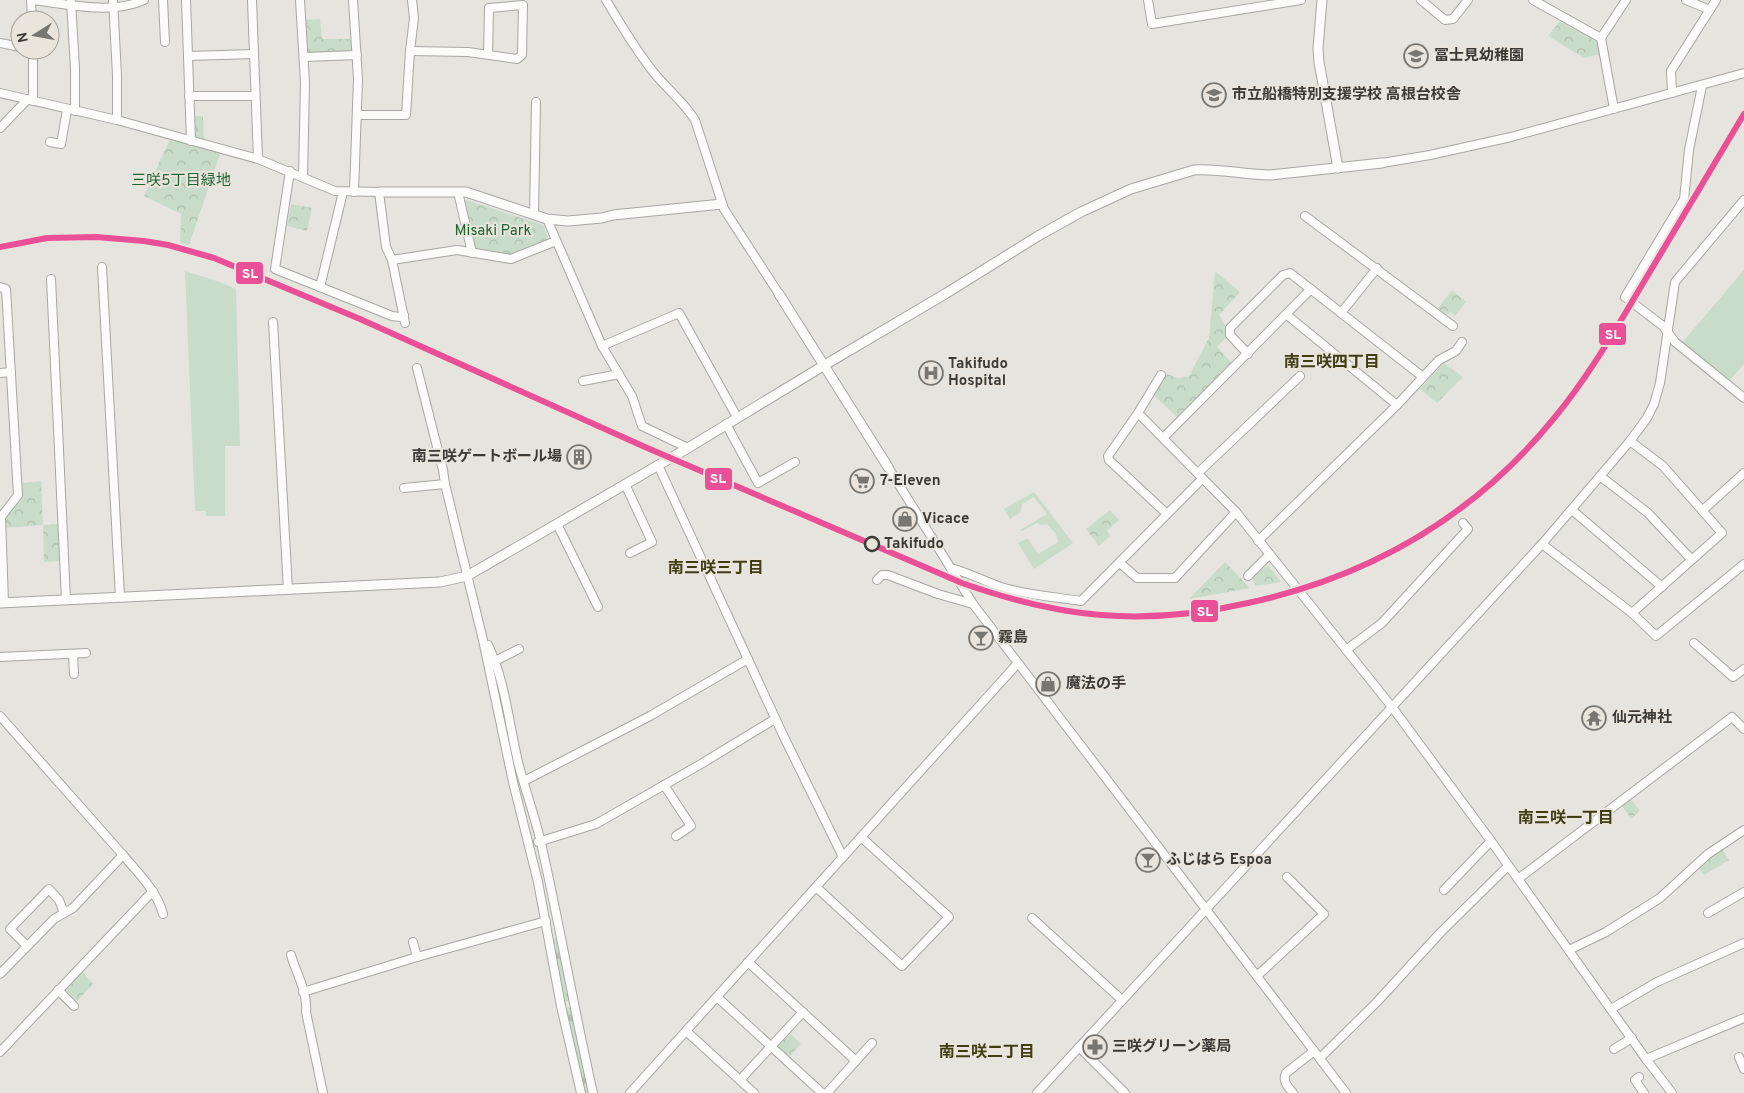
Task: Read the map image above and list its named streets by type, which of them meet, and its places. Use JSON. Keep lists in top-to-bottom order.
{
  "districts": [
    "南三咲四丁目",
    "南三咲三丁目",
    "南三咲一丁目",
    "南三咲二丁目"
  ],
  "parks": ["三咲5丁目緑地", "Misaki Park"],
  "places": {
    "school or university": ["冨士見幼稚園", "市立船橋特別支援学校 高根台校舎"],
    "hospital": ["Takifudo Hospital"],
    "building": ["南三咲ゲートボール場"],
    "supermarket": ["7-Eleven"],
    "shop": ["Vicace", "魔法の手"],
    "other": ["Takifudo"],
    "bar": ["霧島", "ふじはら Espoa"],
    "temple": ["仙元神社"],
    "pharmacy": ["三咲グリーン薬局"]
  },
  "lines": ["transit line SL"],
  "north": "left"
}
